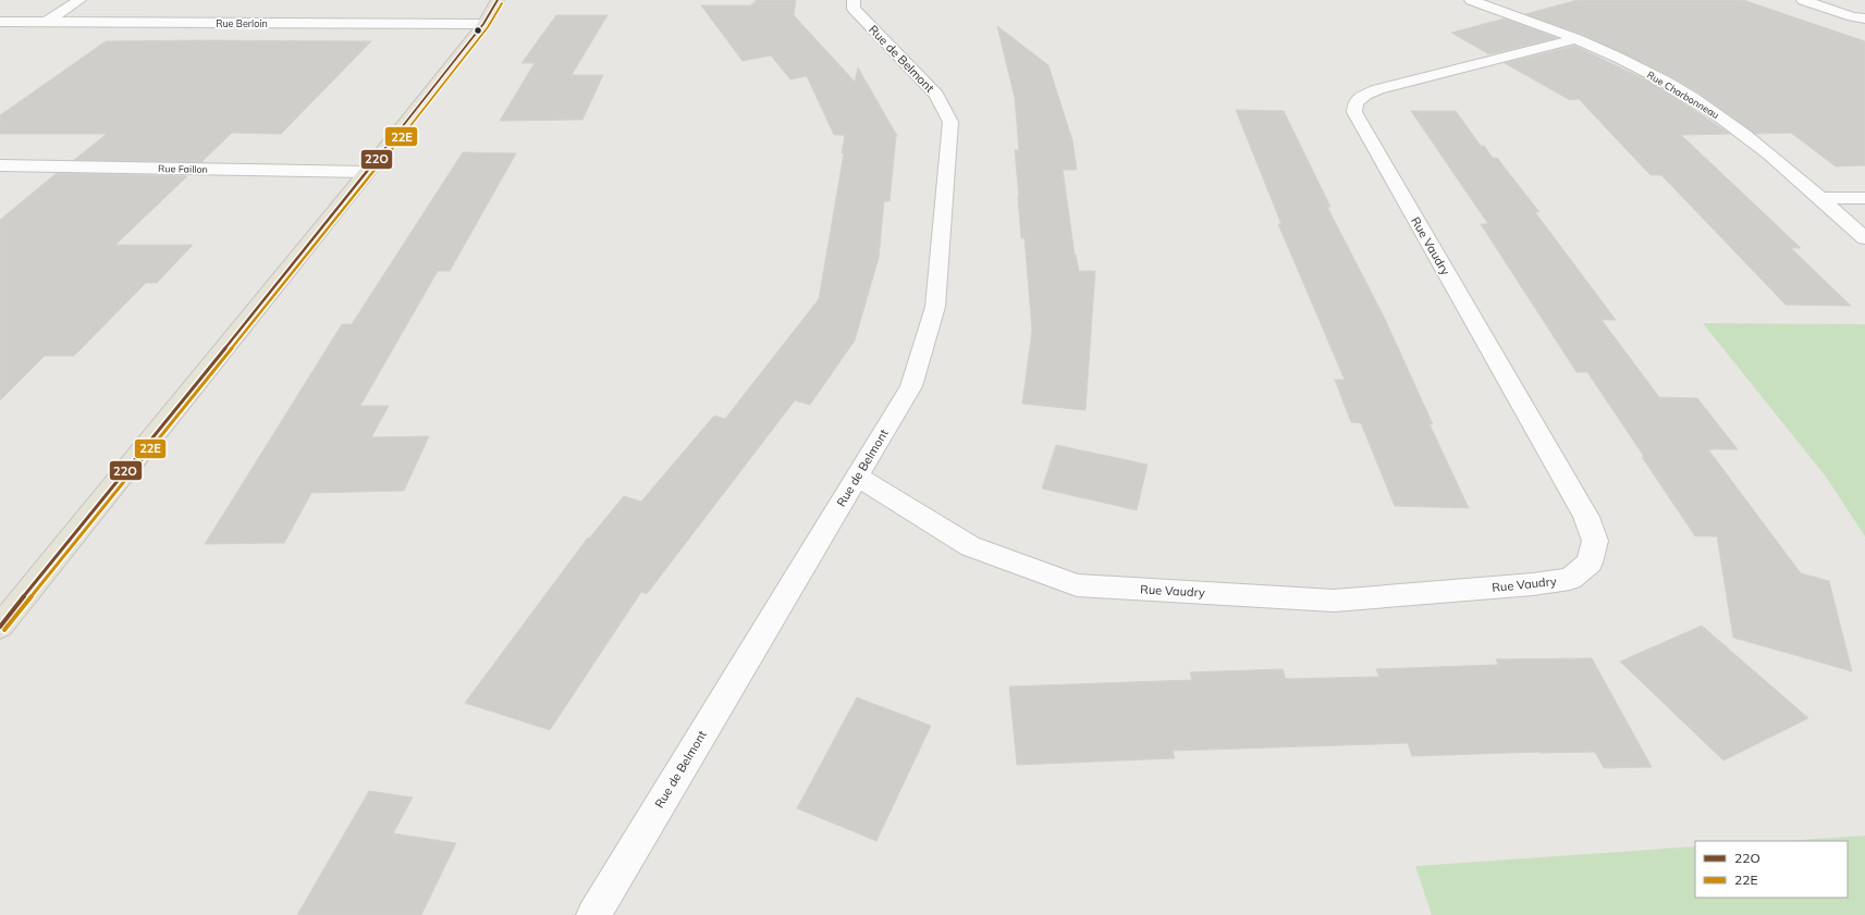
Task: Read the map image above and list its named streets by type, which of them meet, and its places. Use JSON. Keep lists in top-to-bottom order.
{
  "streets": {
    "street": [
      "Rue Berloin",
      "Rue de Belmont",
      "Rue Charbonneau",
      "Rue Faillon",
      "Rue Vaudry"
    ]
  },
  "crossings": [
    ["Rue de Belmont", "Rue Vaudry"],
    ["Rue Charbonneau", "Rue Vaudry"]
  ],
  "lines": ["transit line 22O", "transit line 22E"],
  "legend": ["22O", "22E"]
}
